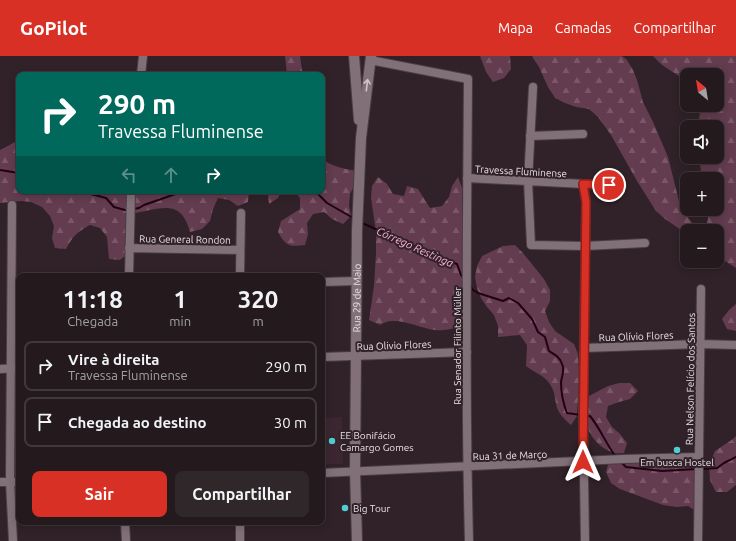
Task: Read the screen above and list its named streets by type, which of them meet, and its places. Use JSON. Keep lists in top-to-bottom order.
{
  "streets": {
    "main road": ["Rua 29 de Maio"],
    "street": [
      "Travessa Fluminense",
      "Rua General Rondon",
      "Rua Olívio Flores",
      "Rua Olivio Flores",
      "Rua Senador Filinto Müller",
      "Rua Nelson Felício dos Santos",
      "Rua 31 de Março"
    ]
  },
  "crossings": [
    ["Travessa Fluminense", "Rua Senador Filinto Müller"],
    ["Rua 29 de Maio", "Rua Olivio Flores"],
    ["Rua 29 de Maio", "Rua Senador Filinto Müller"],
    ["Rua 29 de Maio", "Rua 31 de Março"],
    ["Rua Olívio Flores", "Rua Nelson Felício dos Santos"],
    ["Rua Olivio Flores", "Rua Senador Filinto Müller"],
    ["Rua Senador Filinto Müller", "Rua 31 de Março"],
    ["Rua Nelson Felício dos Santos", "Rua 31 de Março"]
  ],
  "water": ["Córrego Restinga"],
  "places": ["EE Bonifácio Camargo Gomes", "Em busca Hostel", "Big Tour"],
  "north": "top left",
  "page": {
    "header": "GoPilot",
    "nav": ["Mapa", "Camadas", "Compartilhar"],
    "map_buttons": ["+", "−"],
    "turn": ["290 m", "Travessa Fluminense"],
    "eta": [
      "11:18",
      "Chegada",
      "1",
      "min",
      "320",
      "m"
    ],
    "list": [
      {
        "name": "Vire à direita",
        "note": "Travessa Fluminense",
        "value": "290 m"
      },
      {
        "name": "Chegada ao destino",
        "value": "30 m"
      }
    ],
    "buttons": ["Sair", "Compartilhar"]
  }
}
